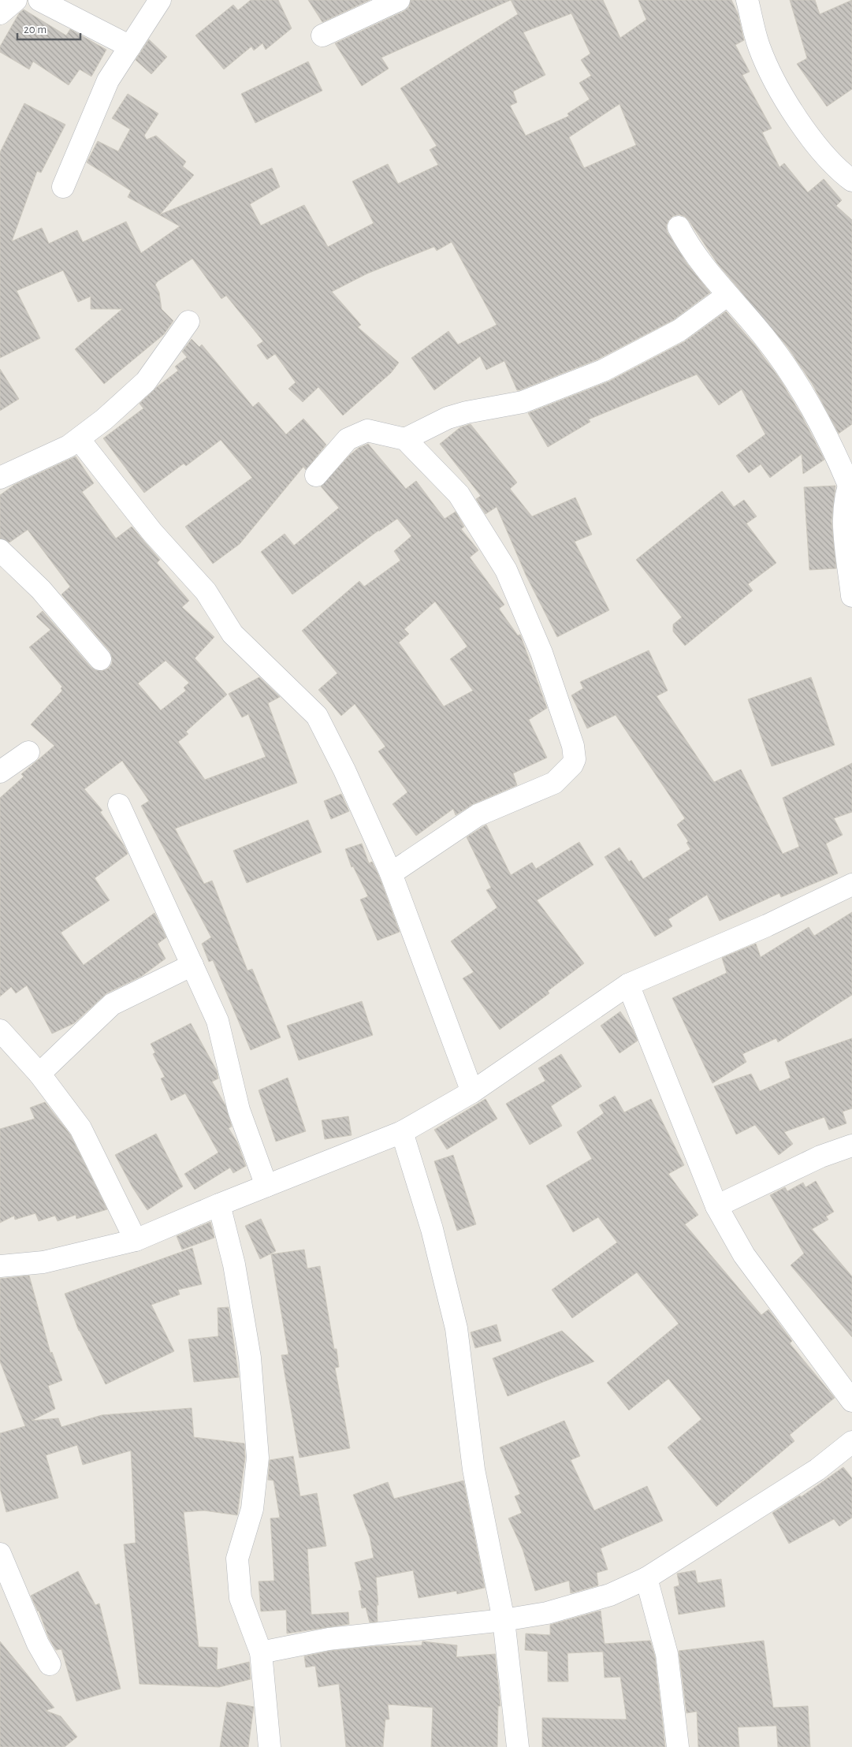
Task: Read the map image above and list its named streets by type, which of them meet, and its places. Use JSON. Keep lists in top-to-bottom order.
{
  "scale_bar": "20 m"
}
